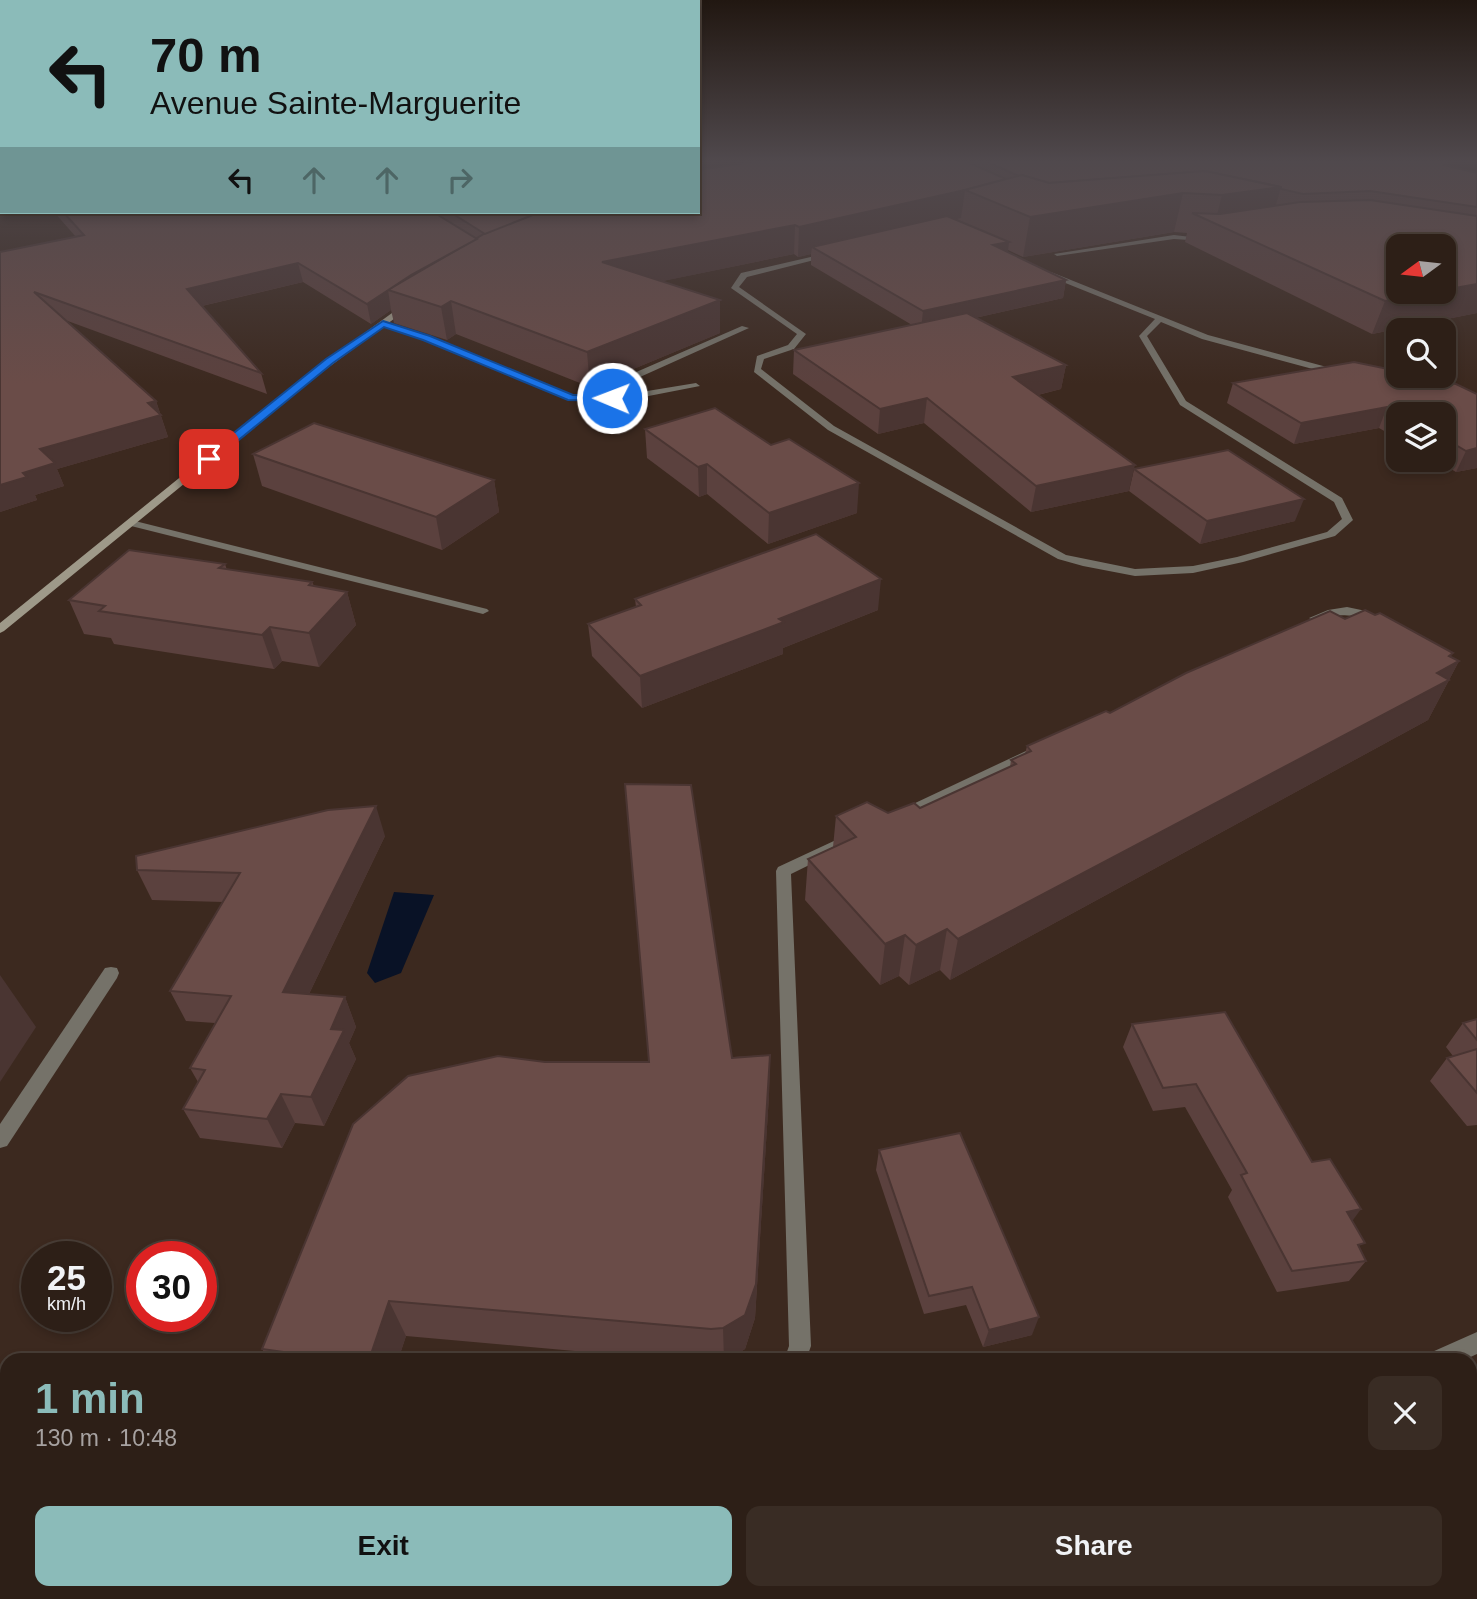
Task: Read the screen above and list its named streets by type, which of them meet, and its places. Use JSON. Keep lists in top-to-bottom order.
{
  "north": "left",
  "page": {
    "turn": ["70 m", "Avenue Sainte-Marguerite"],
    "speed": "25 km/h",
    "limit": "30",
    "heading": ["1 min", "130 m · 10:48"],
    "buttons": ["Exit", "Share"]
  }
}
